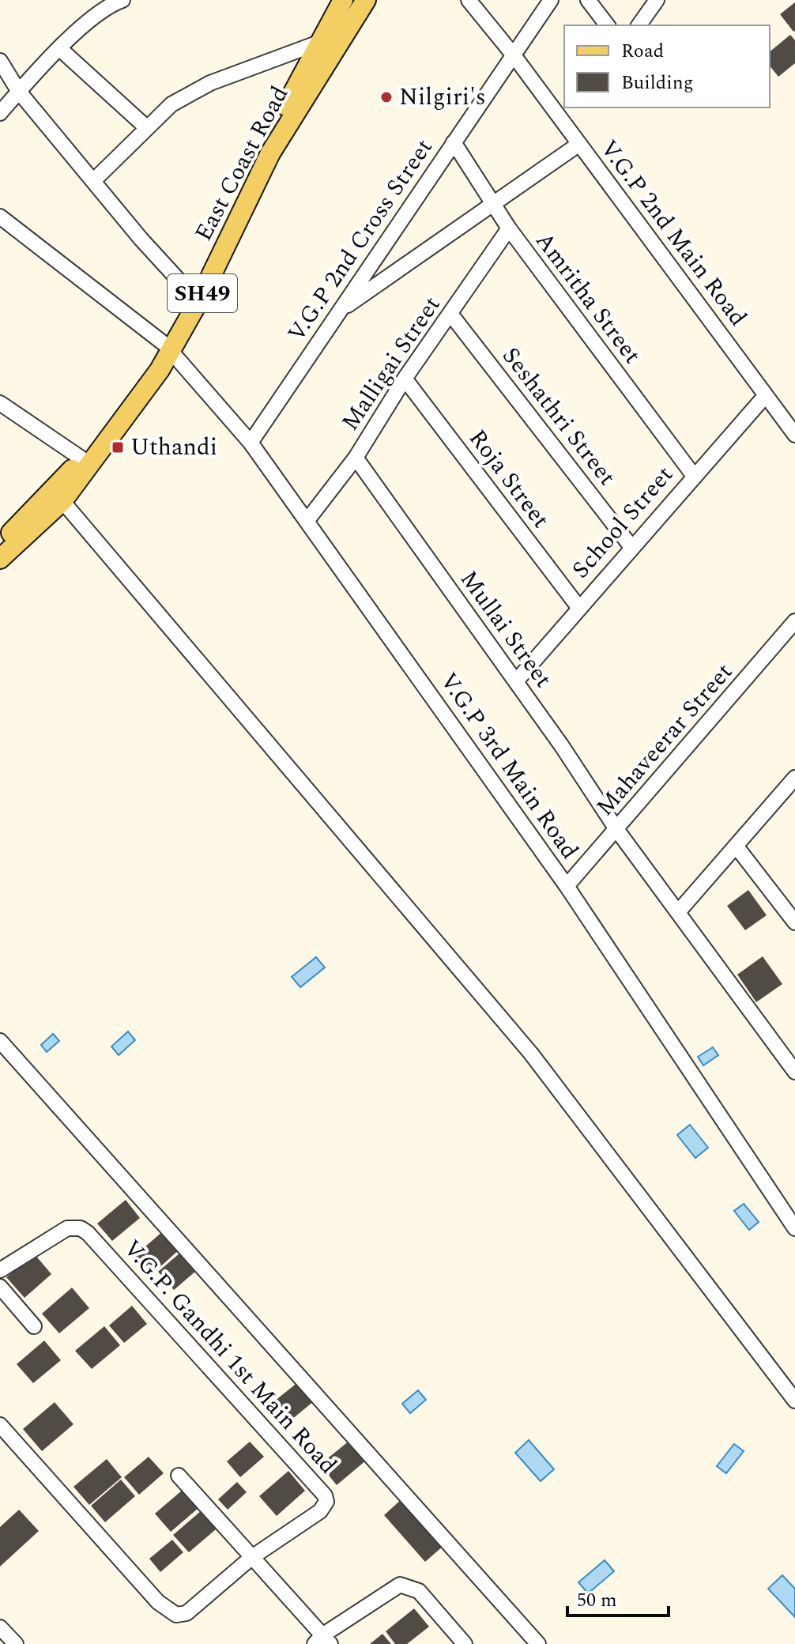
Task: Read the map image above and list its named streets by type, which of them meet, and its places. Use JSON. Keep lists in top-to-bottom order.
{
  "streets": {
    "main road": ["East Coast Road", "SH49"],
    "street": [
      "V.G.P 2nd Main Road",
      "V.G.P 2nd Cross Street",
      "Amritha Street",
      "Malligai Street",
      "Seshathri Street",
      "Roja Street",
      "School Street",
      "Mullai Street",
      "Mahaveerar Street",
      "V.G.P 3rd Main Road",
      "V.G.P. Gandhi 1st Main Road"
    ]
  },
  "crossings": [
    ["East Coast Road", "V.G.P 3rd Main Road"],
    ["V.G.P 2nd Main Road", "V.G.P 2nd Cross Street"],
    ["V.G.P 2nd Main Road", "School Street"],
    ["V.G.P 2nd Cross Street", "Amritha Street"],
    ["V.G.P 2nd Cross Street", "V.G.P 3rd Main Road"],
    ["Amritha Street", "Malligai Street"],
    ["Amritha Street", "School Street"],
    ["Malligai Street", "Seshathri Street"],
    ["Malligai Street", "Roja Street"],
    ["Malligai Street", "Mullai Street"],
    ["Malligai Street", "V.G.P 3rd Main Road"],
    ["Seshathri Street", "School Street"],
    ["Roja Street", "School Street"],
    ["School Street", "Mullai Street"],
    ["Mullai Street", "Mahaveerar Street"],
    ["Mahaveerar Street", "V.G.P 3rd Main Road"]
  ],
  "places": {
    "other": ["Nilgiri's"],
    "transit": ["Uthandi"]
  },
  "legend": ["Road", "Building"],
  "scale_bar": "50 m"
}
